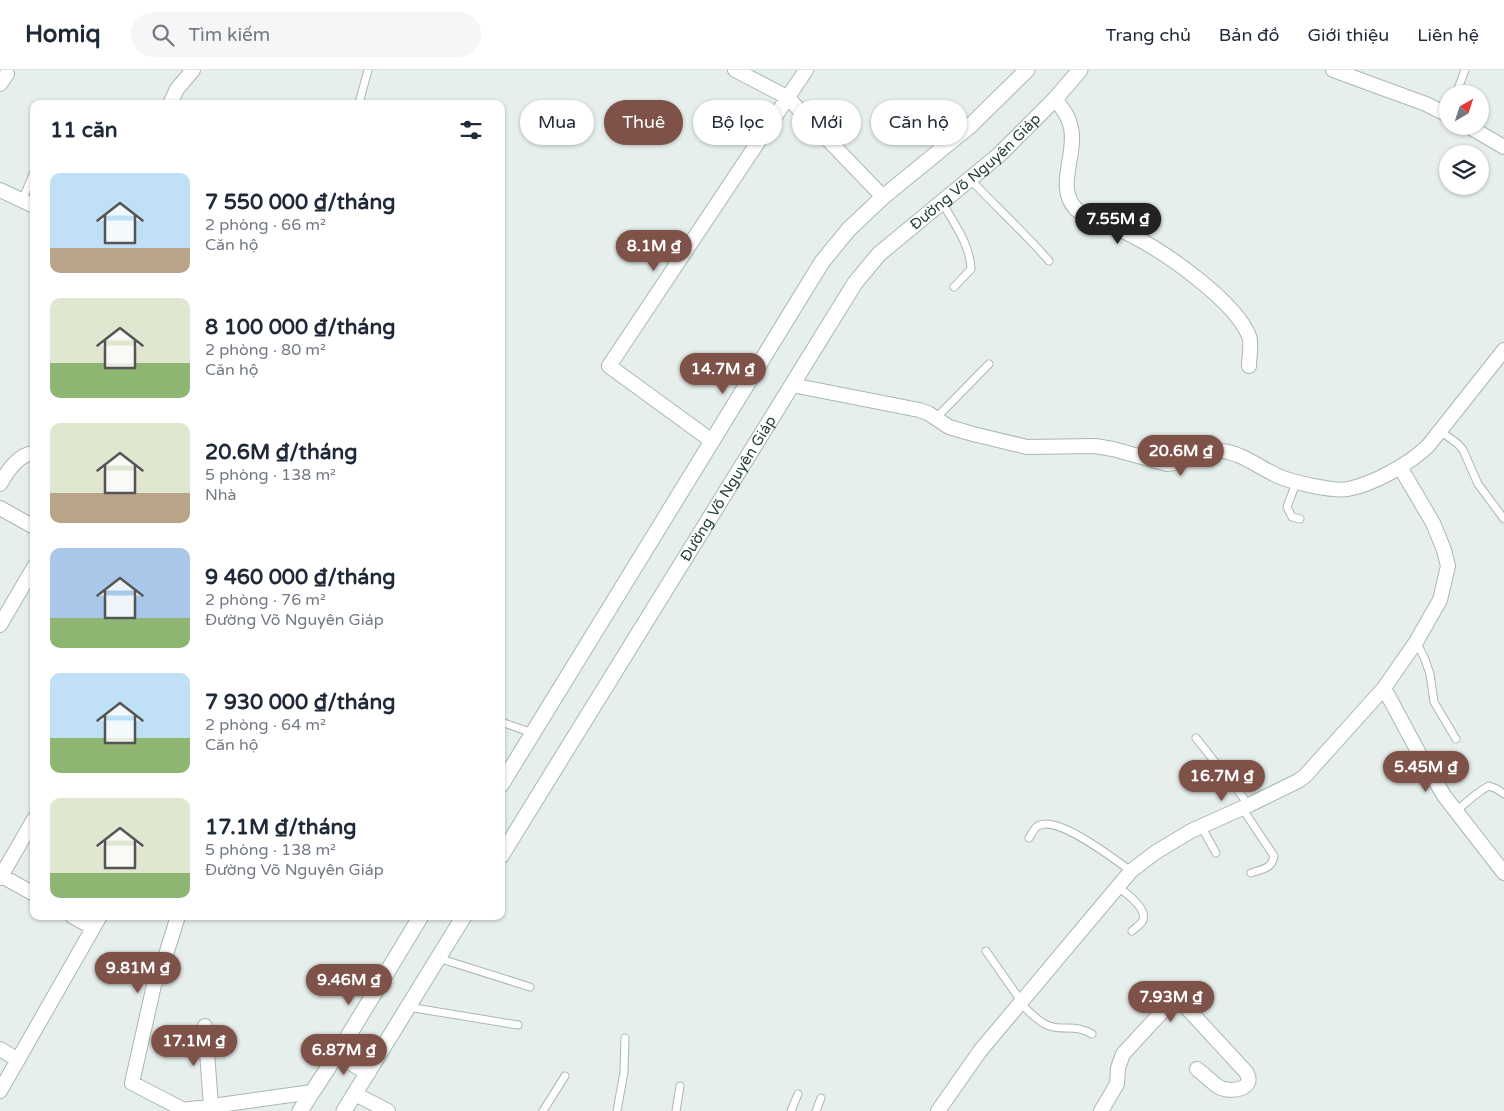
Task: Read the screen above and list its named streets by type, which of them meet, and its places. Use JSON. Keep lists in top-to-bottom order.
{
  "streets": {
    "main road": ["Đường Võ Nguyên Giáp"]
  },
  "north": "top right",
  "page": {
    "header": "Homiq",
    "search": "Tìm kiếm",
    "nav": [
      "Trang chủ",
      "Bản đồ",
      "Giới thiệu",
      "Liên hệ"
    ],
    "chip": [
      "Mua",
      "Thuê",
      "Bộ lọc",
      "Mới",
      "Căn hộ"
    ],
    "heading": "11 căn",
    "list": [
      {
        "name": "7 550 000 ₫/tháng",
        "note": "2 phòng · 66 m² · Căn hộ"
      },
      {
        "name": "8 100 000 ₫/tháng",
        "note": "2 phòng · 80 m² · Căn hộ"
      },
      {
        "name": "20.6M ₫/tháng",
        "note": "5 phòng · 138 m² · Nhà"
      },
      {
        "name": "9 460 000 ₫/tháng",
        "note": "2 phòng · 76 m² · Đường Võ Nguyên Giáp"
      },
      {
        "name": "7 930 000 ₫/tháng",
        "note": "2 phòng · 64 m² · Căn hộ"
      },
      {
        "name": "17.1M ₫/tháng",
        "note": "5 phòng · 138 m² · Đường Võ Nguyên Giáp"
      }
    ],
    "price": [
      "7.55M ₫",
      "8.1M ₫",
      "14.7M ₫",
      "20.6M ₫",
      "5.45M ₫",
      "16.7M ₫",
      "9.81M ₫",
      "9.46M ₫",
      "7.93M ₫",
      "17.1M ₫",
      "6.87M ₫"
    ]
  }
}
